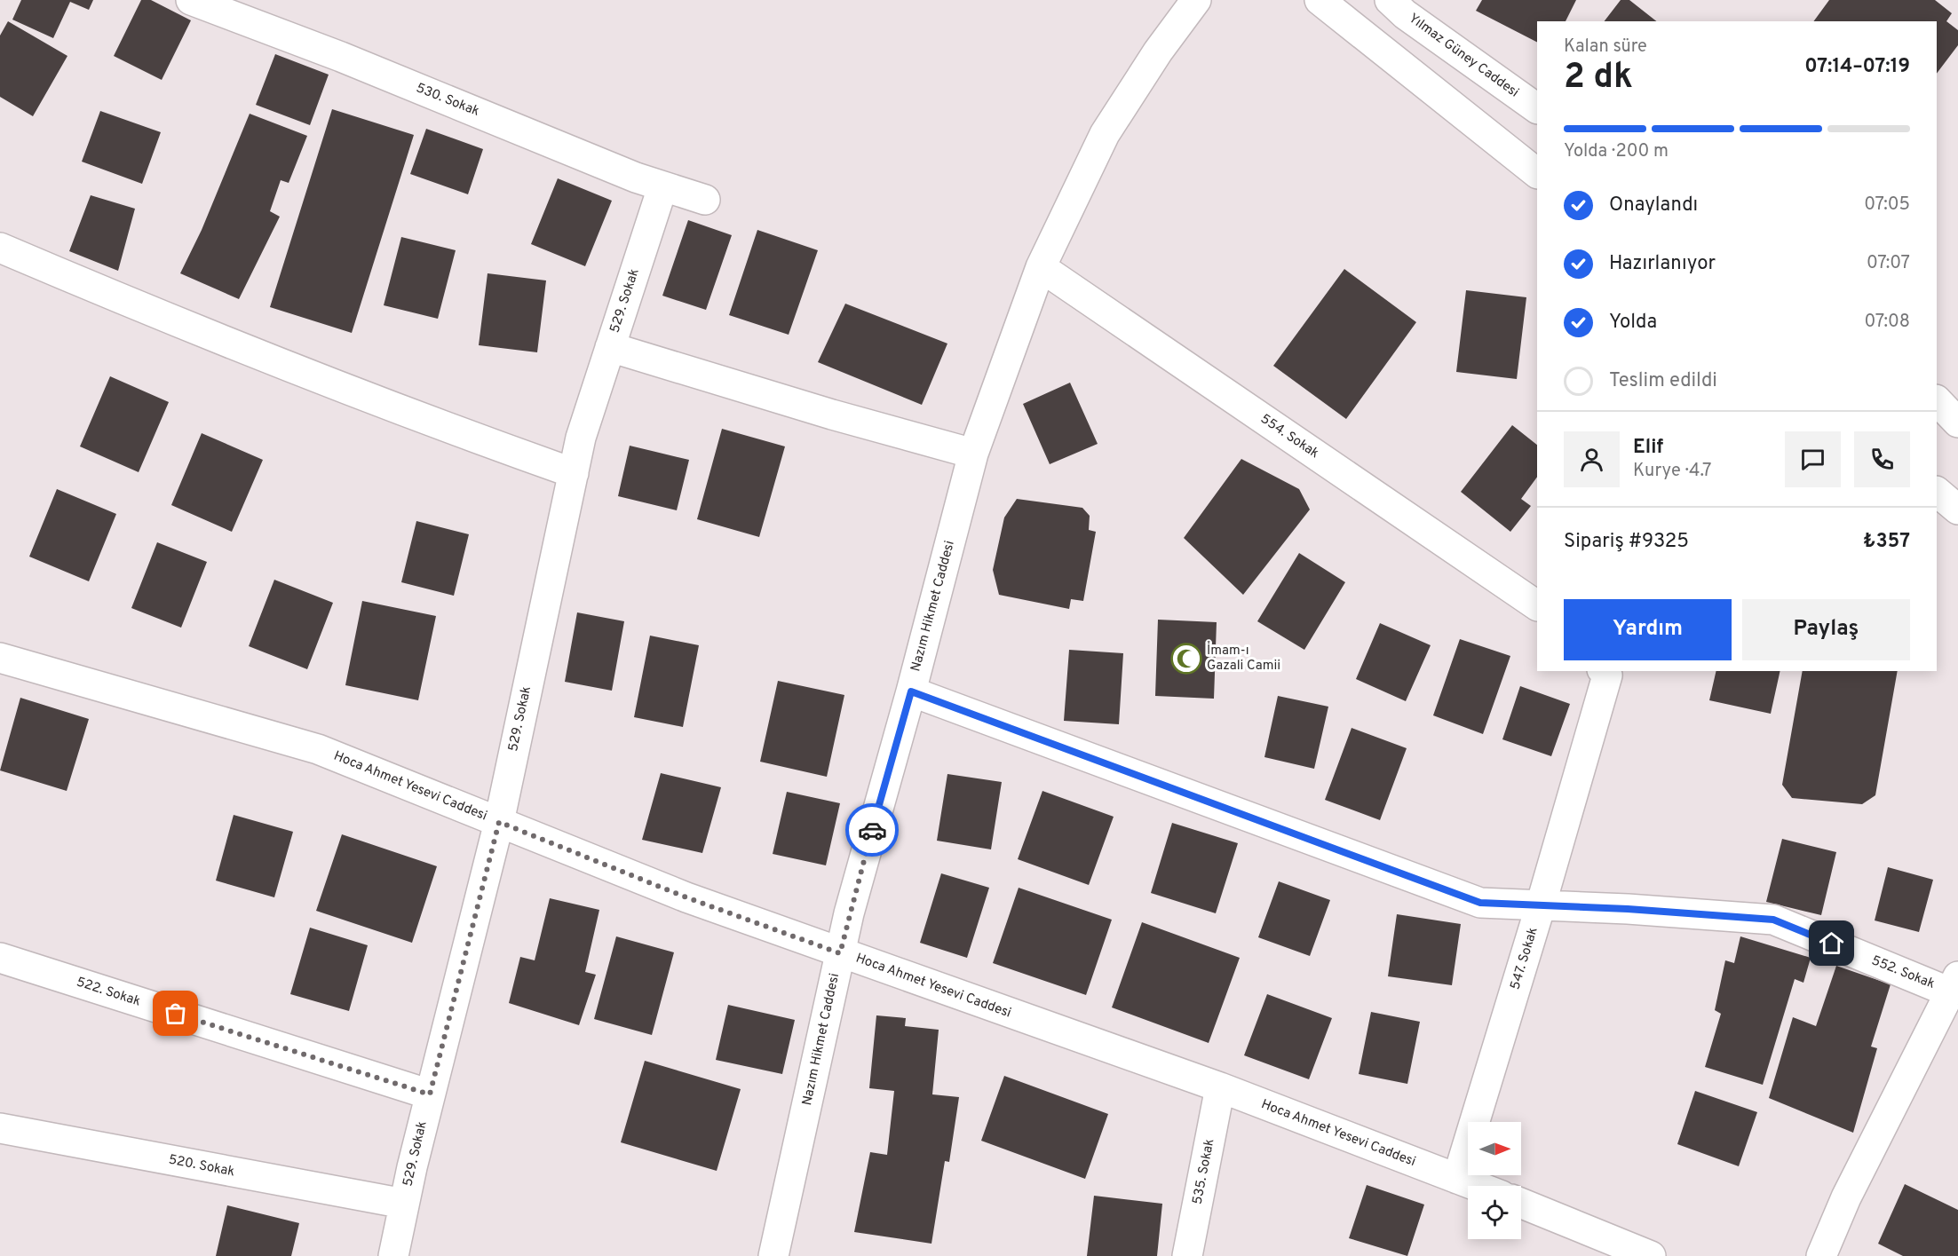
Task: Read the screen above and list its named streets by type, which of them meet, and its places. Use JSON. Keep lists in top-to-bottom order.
{
  "streets": {
    "street": [
      "Yılmaz Güney Caddesi",
      "530. Sokak",
      "529. Sokak",
      "554. Sokak",
      "Nazım Hikmet Caddesi",
      "Hoca Ahmet Yesevi Caddesi",
      "547. Sokak",
      "552. Sokak",
      "522. Sokak",
      "520. Sokak",
      "535. Sokak"
    ]
  },
  "crossings": [
    ["530. Sokak", "529. Sokak"],
    ["529. Sokak", "Hoca Ahmet Yesevi Caddesi"],
    ["529. Sokak", "522. Sokak"],
    ["529. Sokak", "520. Sokak"],
    ["554. Sokak", "Nazım Hikmet Caddesi"],
    ["Nazım Hikmet Caddesi", "Hoca Ahmet Yesevi Caddesi"],
    ["Nazım Hikmet Caddesi", "552. Sokak"],
    ["Hoca Ahmet Yesevi Caddesi", "547. Sokak"],
    ["Hoca Ahmet Yesevi Caddesi", "535. Sokak"],
    ["547. Sokak", "552. Sokak"]
  ],
  "places": {
    "mosque": ["İmam-ı Gazali Camii"]
  },
  "north": "right",
  "page": {
    "heading": ["2 dk", "Kalan süre", "07:14–07:19"],
    "panel": [
      "Elif",
      "Kurye · 4.7",
      "Sipariş #9325",
      "₺357"
    ],
    "bar": "Yolda · 200 m",
    "list": [
      ["Onaylandı", "07:05"],
      ["Hazırlanıyor", "07:07"],
      ["Yolda", "07:08"],
      "Teslim edildi"
    ],
    "buttons": ["Yardım", "Paylaş"]
  }
}
